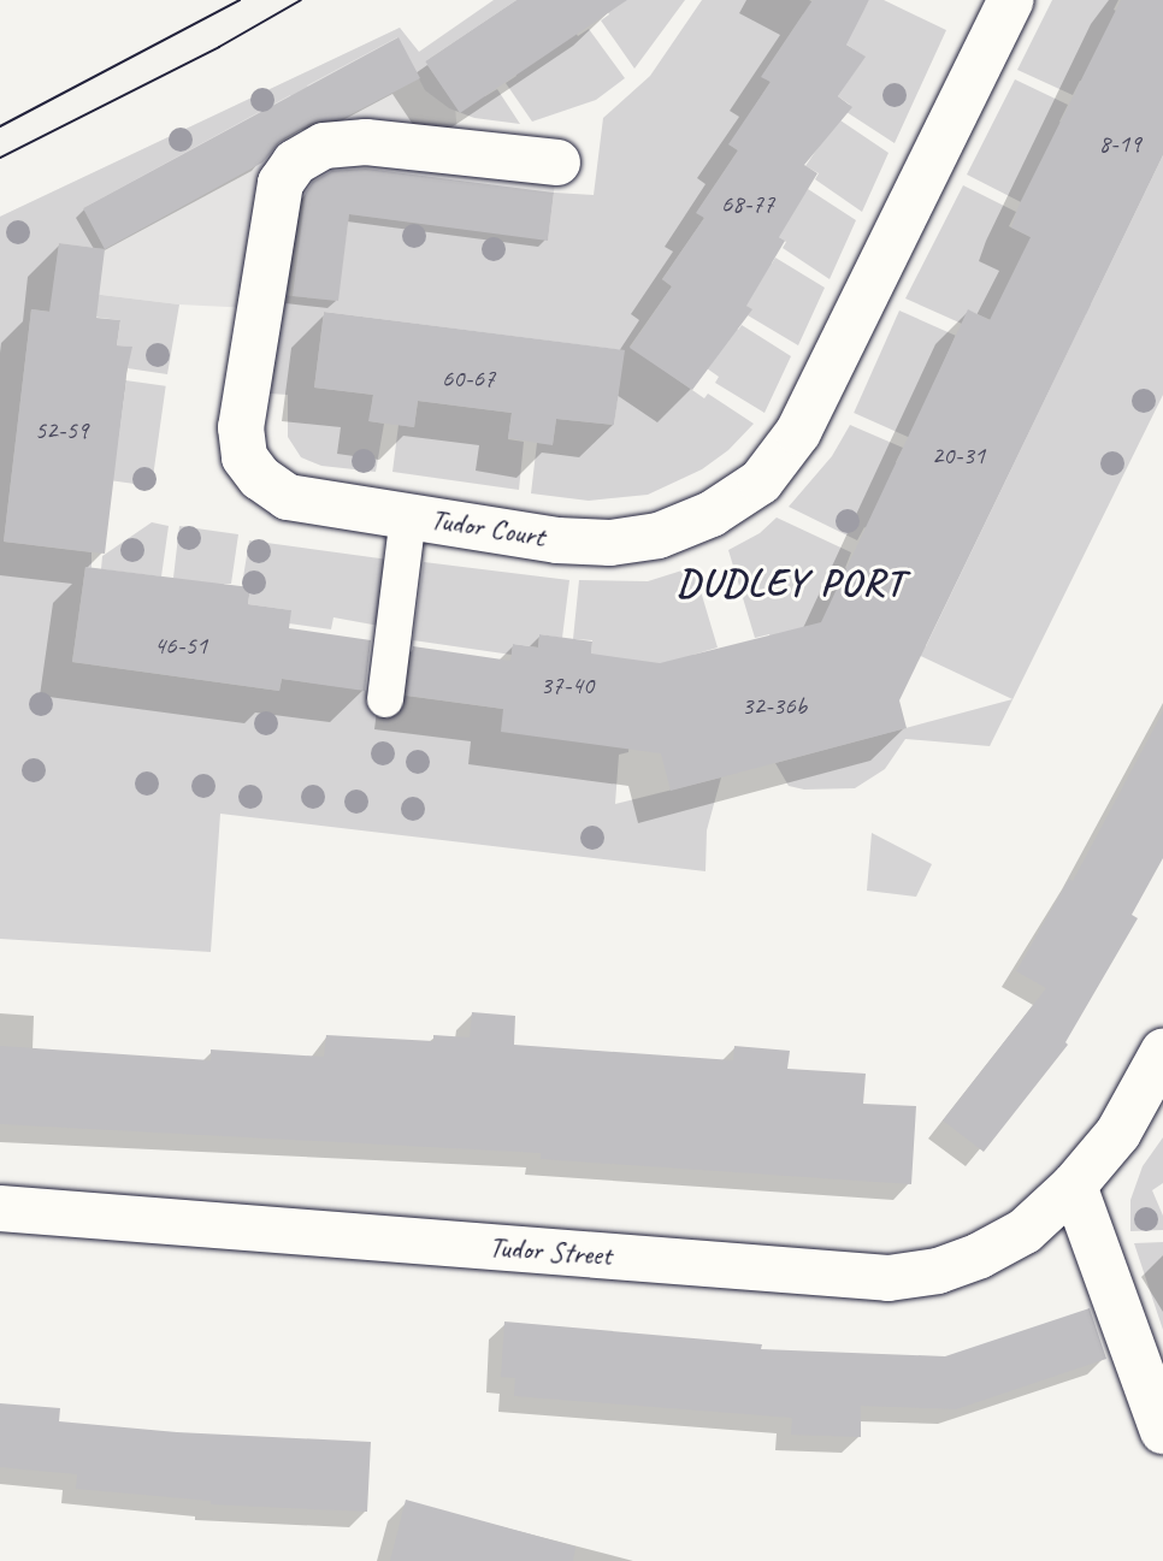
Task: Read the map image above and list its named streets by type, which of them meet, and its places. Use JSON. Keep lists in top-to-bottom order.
{
  "streets": {
    "street": ["Tudor Court", "Tudor Street"]
  },
  "districts": ["DUDLEY PORT"],
  "house_numbers": [
    "8-19",
    "68-77",
    "60-67",
    "52-59",
    "20-31",
    "46-51",
    "37-40",
    "32-36b"
  ]
}
